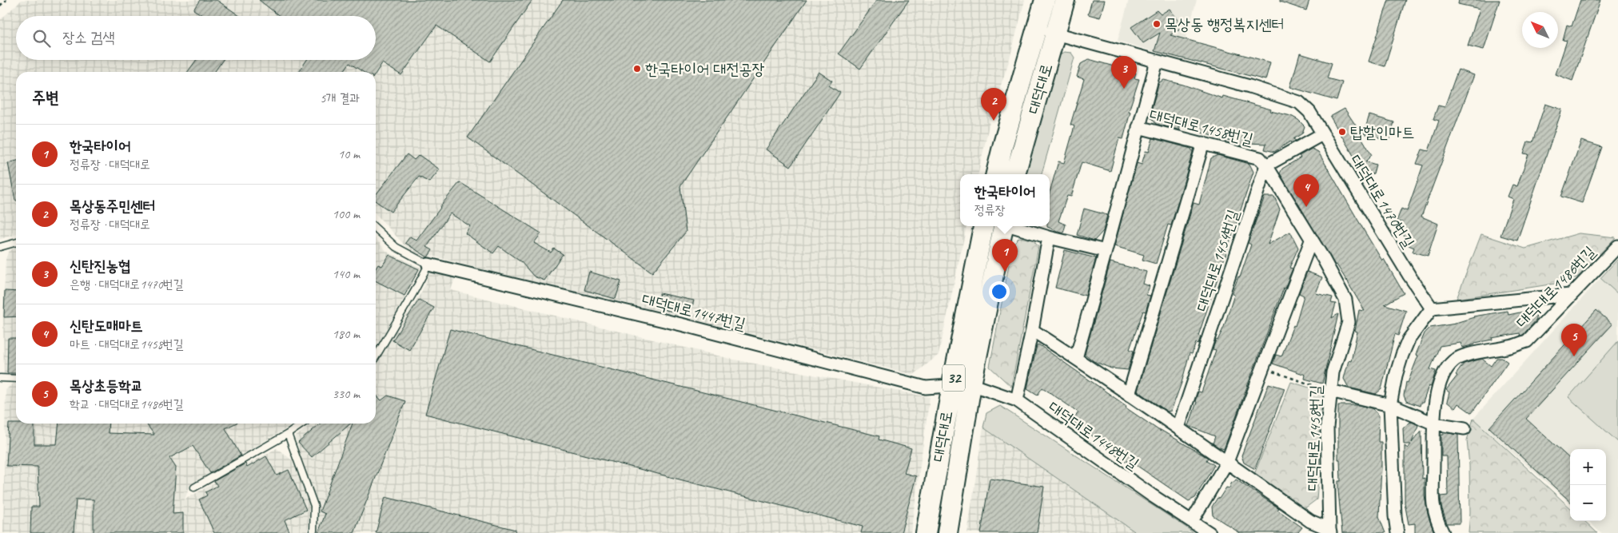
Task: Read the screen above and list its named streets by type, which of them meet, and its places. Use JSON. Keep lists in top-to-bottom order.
{
  "streets": {
    "main road": ["대덕대로", "32"],
    "street": [
      "대덕대로1458번길",
      "대덕대로1470번길",
      "대덕대로1454번길",
      "대덕대로1486번길",
      "대덕대로1447번길",
      "대덕대로1448번길"
    ]
  },
  "crossings": [
    ["대덕대로", "대덕대로1470번길"],
    ["대덕대로", "대덕대로1447번길"],
    ["대덕대로", "대덕대로1448번길"],
    ["대덕대로1458번길", "대덕대로1454번길"],
    ["대덕대로1447번길", "대덕대로1448번길"]
  ],
  "places": ["목상동 행정복지센터", "한국타이어 대전공장", "탑할인마트"],
  "north": "top left",
  "page": {
    "search": "장소 검색",
    "pins": [
      "3",
      "2",
      "4",
      "1",
      "5"
    ],
    "heading": ["주변", "5개 결과"],
    "list": [
      {
        "mark": "1",
        "name": "한국타이어",
        "note": "정류장 · 대덕대로",
        "value": "10 m"
      },
      {
        "mark": "2",
        "name": "목상동주민센터",
        "note": "정류장 · 대덕대로",
        "value": "100 m"
      },
      {
        "mark": "3",
        "name": "신탄진농협",
        "note": "은행 · 대덕대로1470번길",
        "value": "140 m"
      },
      {
        "mark": "4",
        "name": "신탄도매마트",
        "note": "마트 · 대덕대로1458번길",
        "value": "180 m"
      },
      {
        "mark": "5",
        "name": "목상초등학교",
        "note": "학교 · 대덕대로1486번길",
        "value": "330 m"
      }
    ],
    "popup": ["한국타이어", "정류장"],
    "map_buttons": ["+", "−"]
  }
}
